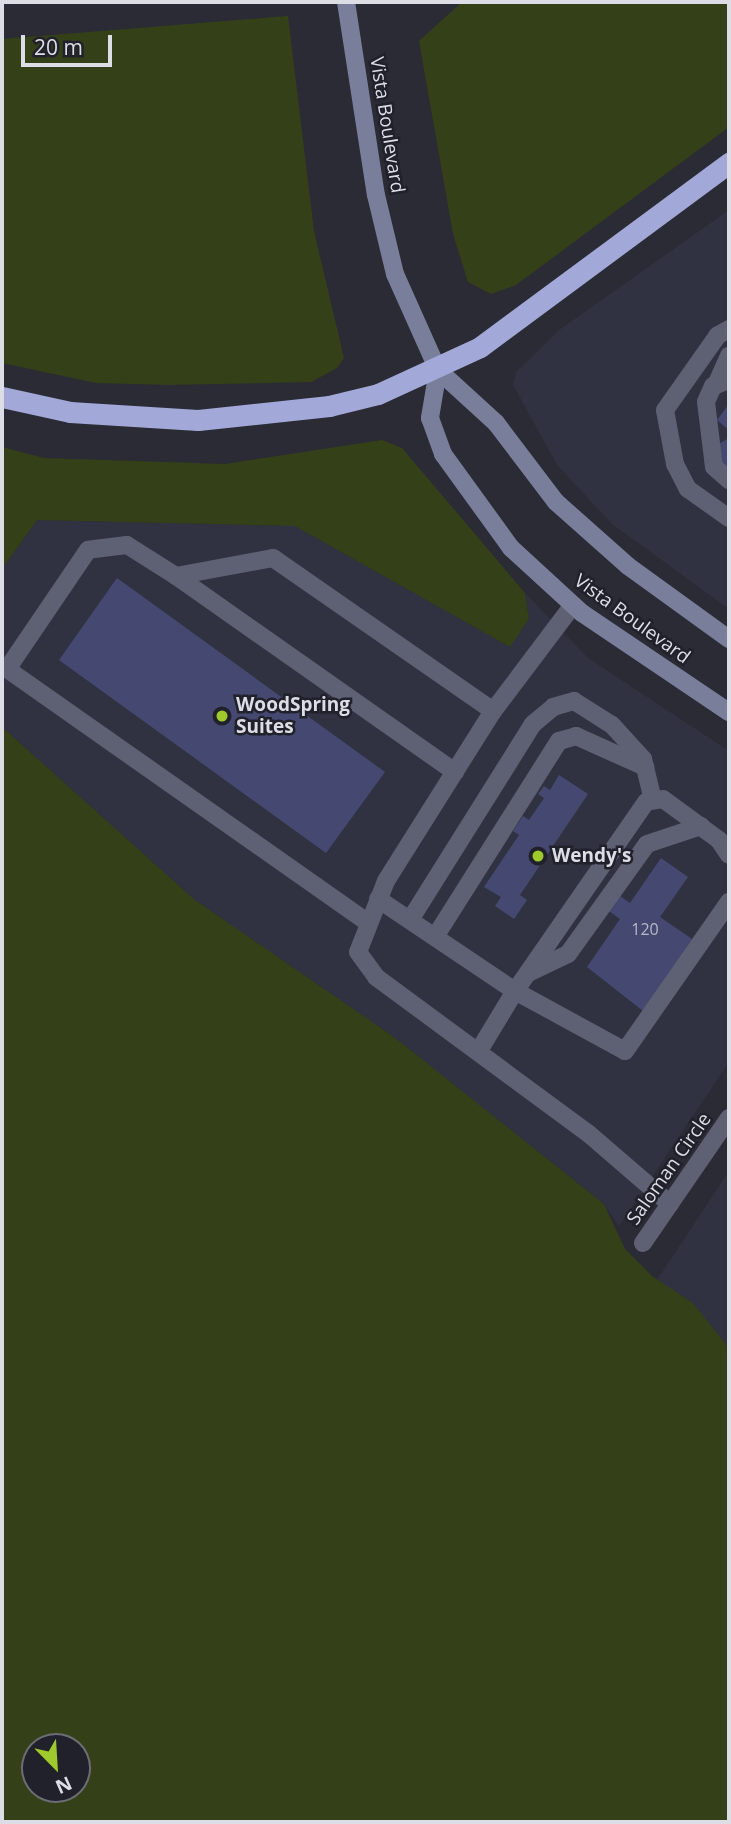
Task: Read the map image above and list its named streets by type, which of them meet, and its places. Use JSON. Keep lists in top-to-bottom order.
{
  "streets": {
    "main road": ["Vista Boulevard"],
    "street": ["Saloman Circle"]
  },
  "places": ["WoodSpring Suites", "Wendy's"],
  "house_numbers": ["120"],
  "scale_bar": "20 m",
  "north": "bottom right"
}
